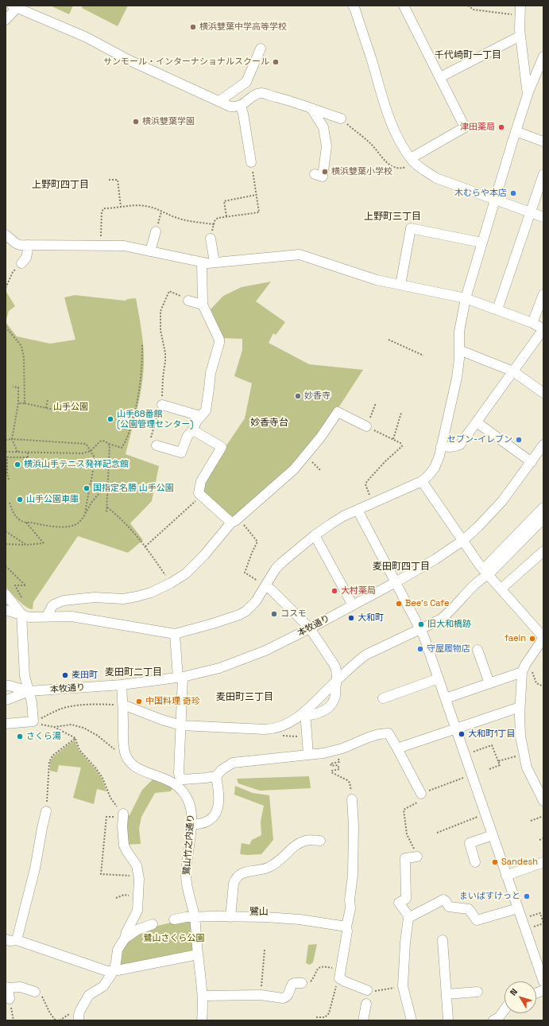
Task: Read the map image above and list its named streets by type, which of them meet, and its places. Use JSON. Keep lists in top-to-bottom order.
{
  "streets": {
    "street": ["本牧通り", "鷺山竹之内通り"]
  },
  "districts": [
    "千代崎町一丁目",
    "上野町四丁目",
    "上野町三丁目",
    "妙香寺台",
    "麦田町四丁目",
    "麦田町二丁目",
    "麦田町三丁目",
    "鷺山"
  ],
  "parks": ["山手公園", "鷺山さくら公園"],
  "places": [
    "横浜雙葉中学高等学校",
    "サンモール・インターナショナルスクール",
    "横浜雙葉学園",
    "津田薬局",
    "横浜雙葉小学校",
    "木むらや本店",
    "妙香寺",
    "山手68番館 (公園管理センター)",
    "セブン-イレブン",
    "横浜山手テニス発祥記念館",
    "国指定名勝 山手公園",
    "山手公園車庫",
    "大村薬局",
    "Bee's Cafe",
    "コスモ",
    "大和町",
    "旧大和橋跡",
    "faein",
    "守屋履物店",
    "麦田町",
    "中国料理 奇珍",
    "大和町1丁目",
    "さくら湯",
    "Sandesh",
    "まいばすけっと"
  ],
  "north": "top left"
}
